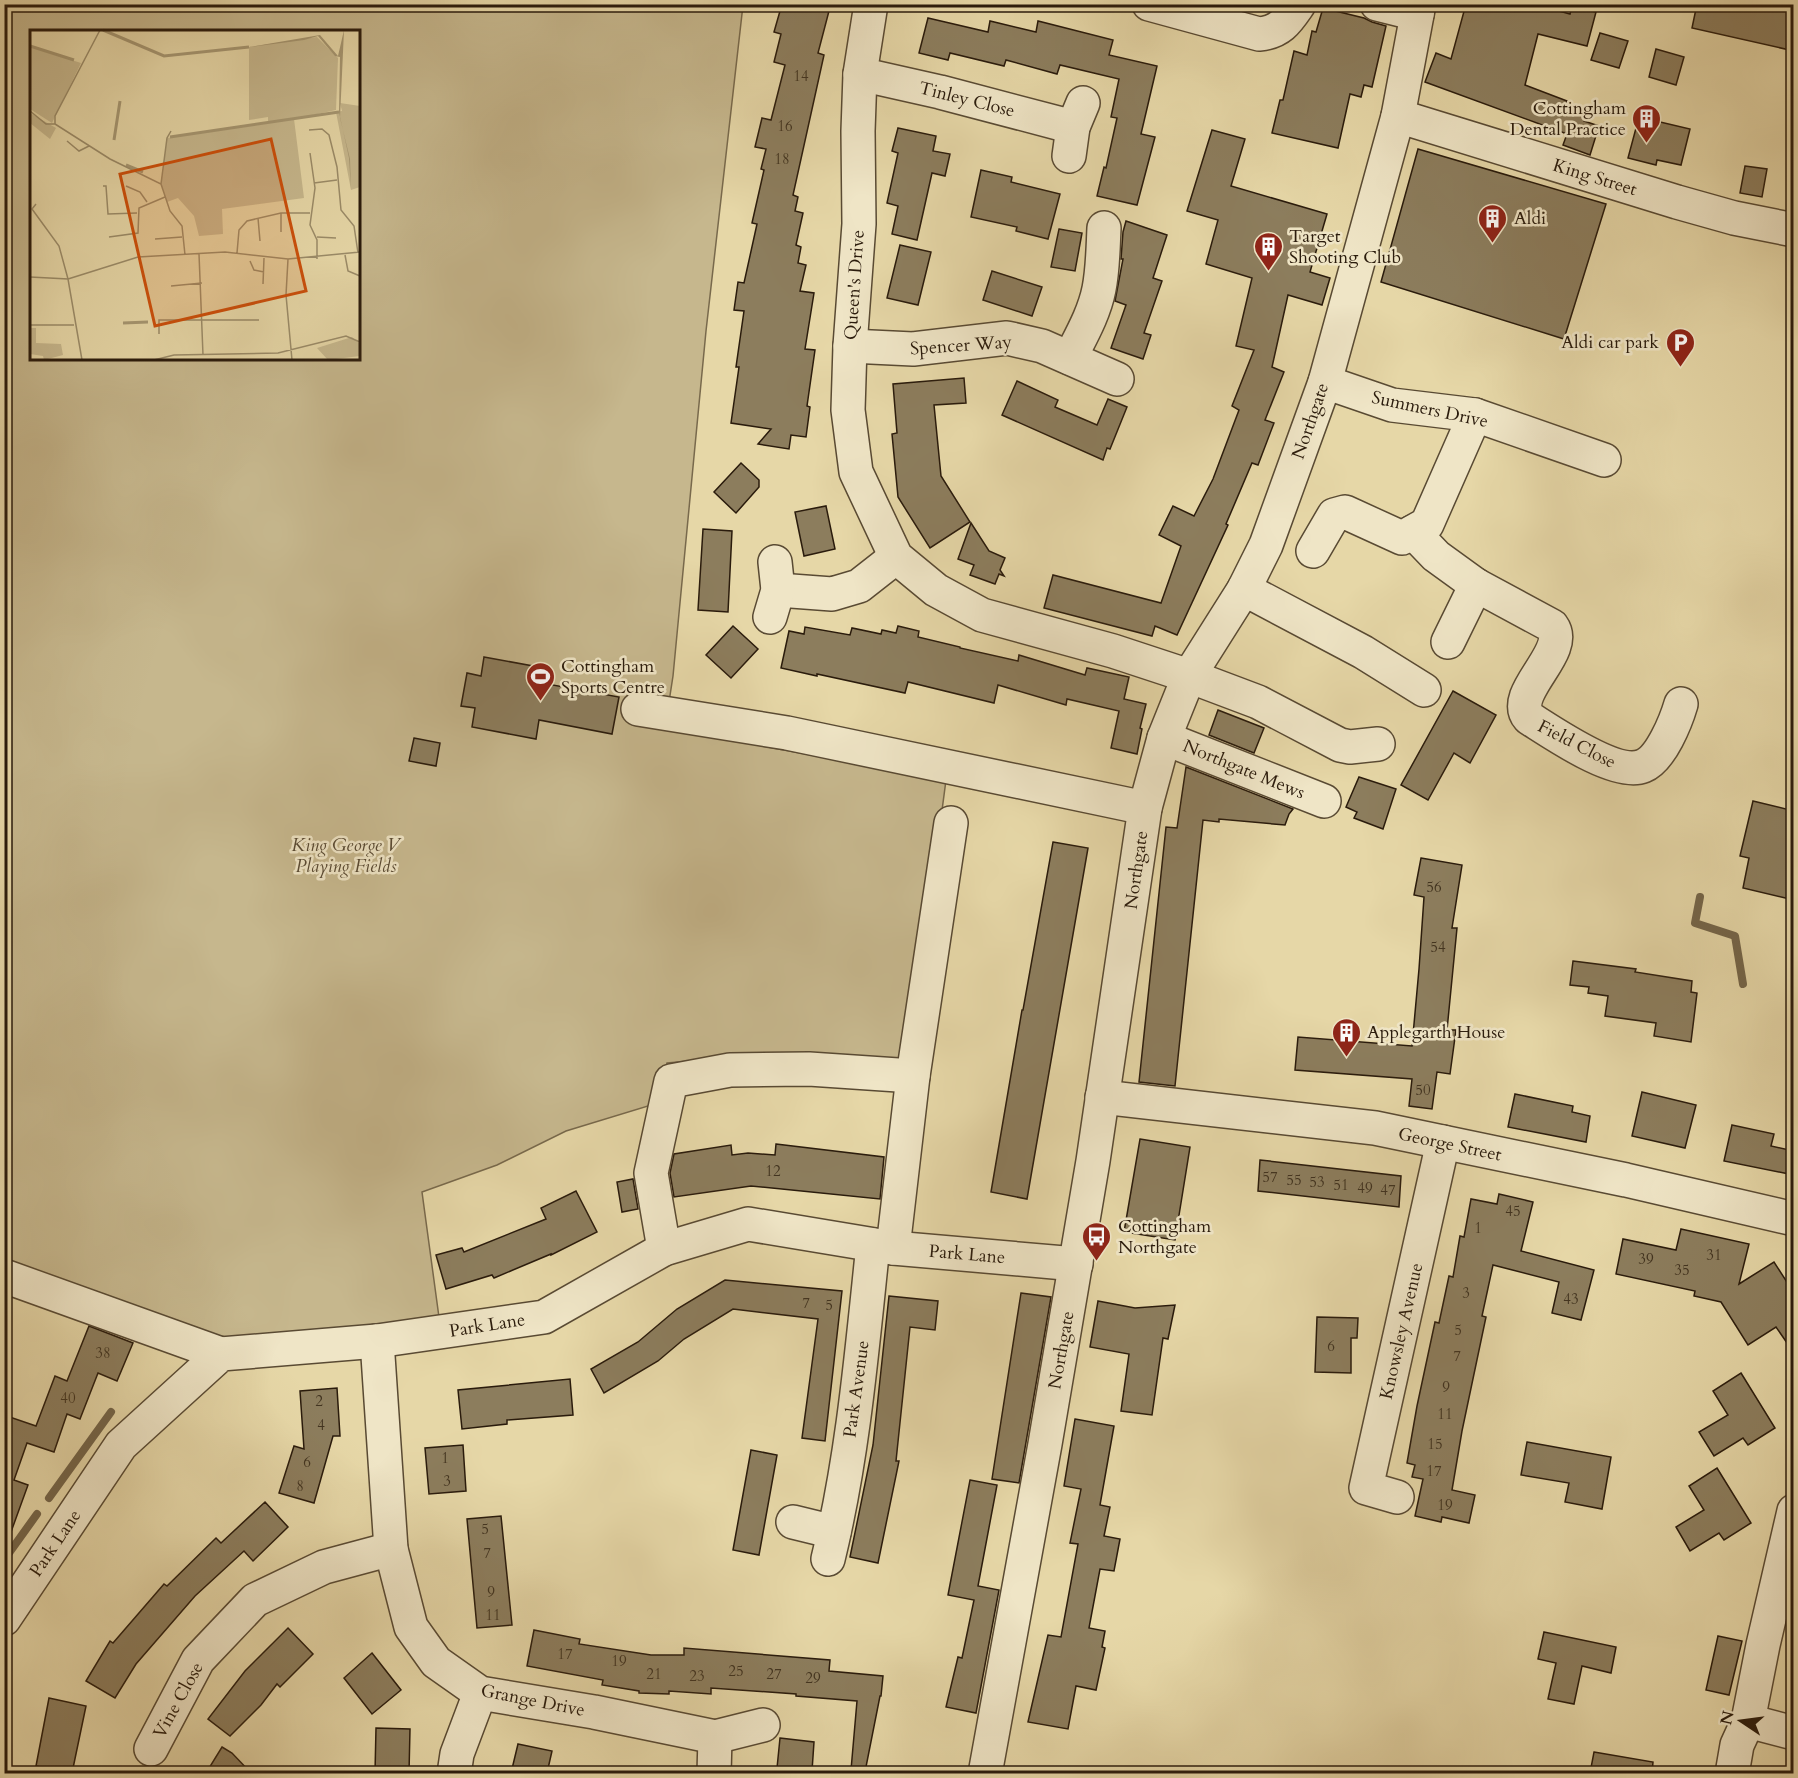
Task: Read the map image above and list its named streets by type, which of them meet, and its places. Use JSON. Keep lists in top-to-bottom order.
{
  "streets": {
    "street": [
      "Tinley Close",
      "King Street",
      "Queen's Drive",
      "Spencer Way",
      "Summers Drive",
      "Northgate",
      "Field Close",
      "Northgate Mews",
      "George Street",
      "Park Lane",
      "Knowsley Avenue",
      "Park Avenue",
      "Vine Close",
      "Grange Drive"
    ]
  },
  "crossings": [
    ["Tinley Close", "Queen's Drive"],
    ["King Street", "Northgate"],
    ["Queen's Drive", "Spencer Way"],
    ["Queen's Drive", "Northgate"],
    ["Summers Drive", "Northgate"],
    ["Northgate", "Northgate Mews"],
    ["Northgate", "George Street"],
    ["Northgate", "Park Lane"],
    ["George Street", "Knowsley Avenue"],
    ["Park Lane", "Park Avenue"],
    ["Park Lane", "Grange Drive"],
    ["Vine Close", "Grange Drive"]
  ],
  "parks": ["King George V Playing Fields"],
  "places": {
    "building": [
      "Cottingham Dental Practice",
      "Aldi",
      "Target Shooting Club",
      "Applegarth House"
    ],
    "parking": ["Aldi car park"],
    "sports": ["Cottingham Sports Centre"],
    "bus stop": ["Cottingham Northgate"]
  },
  "house_numbers": [
    "14",
    "16",
    "18",
    "56",
    "54",
    "50",
    "12",
    "57",
    "55",
    "53",
    "51",
    "49",
    "47",
    "45",
    "1",
    "31",
    "39",
    "35",
    "3",
    "43",
    "7",
    "5",
    "5",
    "6",
    "38",
    "7",
    "9",
    "40",
    "2",
    "11",
    "4",
    "15",
    "1",
    "6",
    "17",
    "3",
    "8",
    "19",
    "5",
    "7",
    "9",
    "11",
    "17",
    "19",
    "25",
    "21",
    "27",
    "23",
    "29"
  ],
  "north": "left"
}
